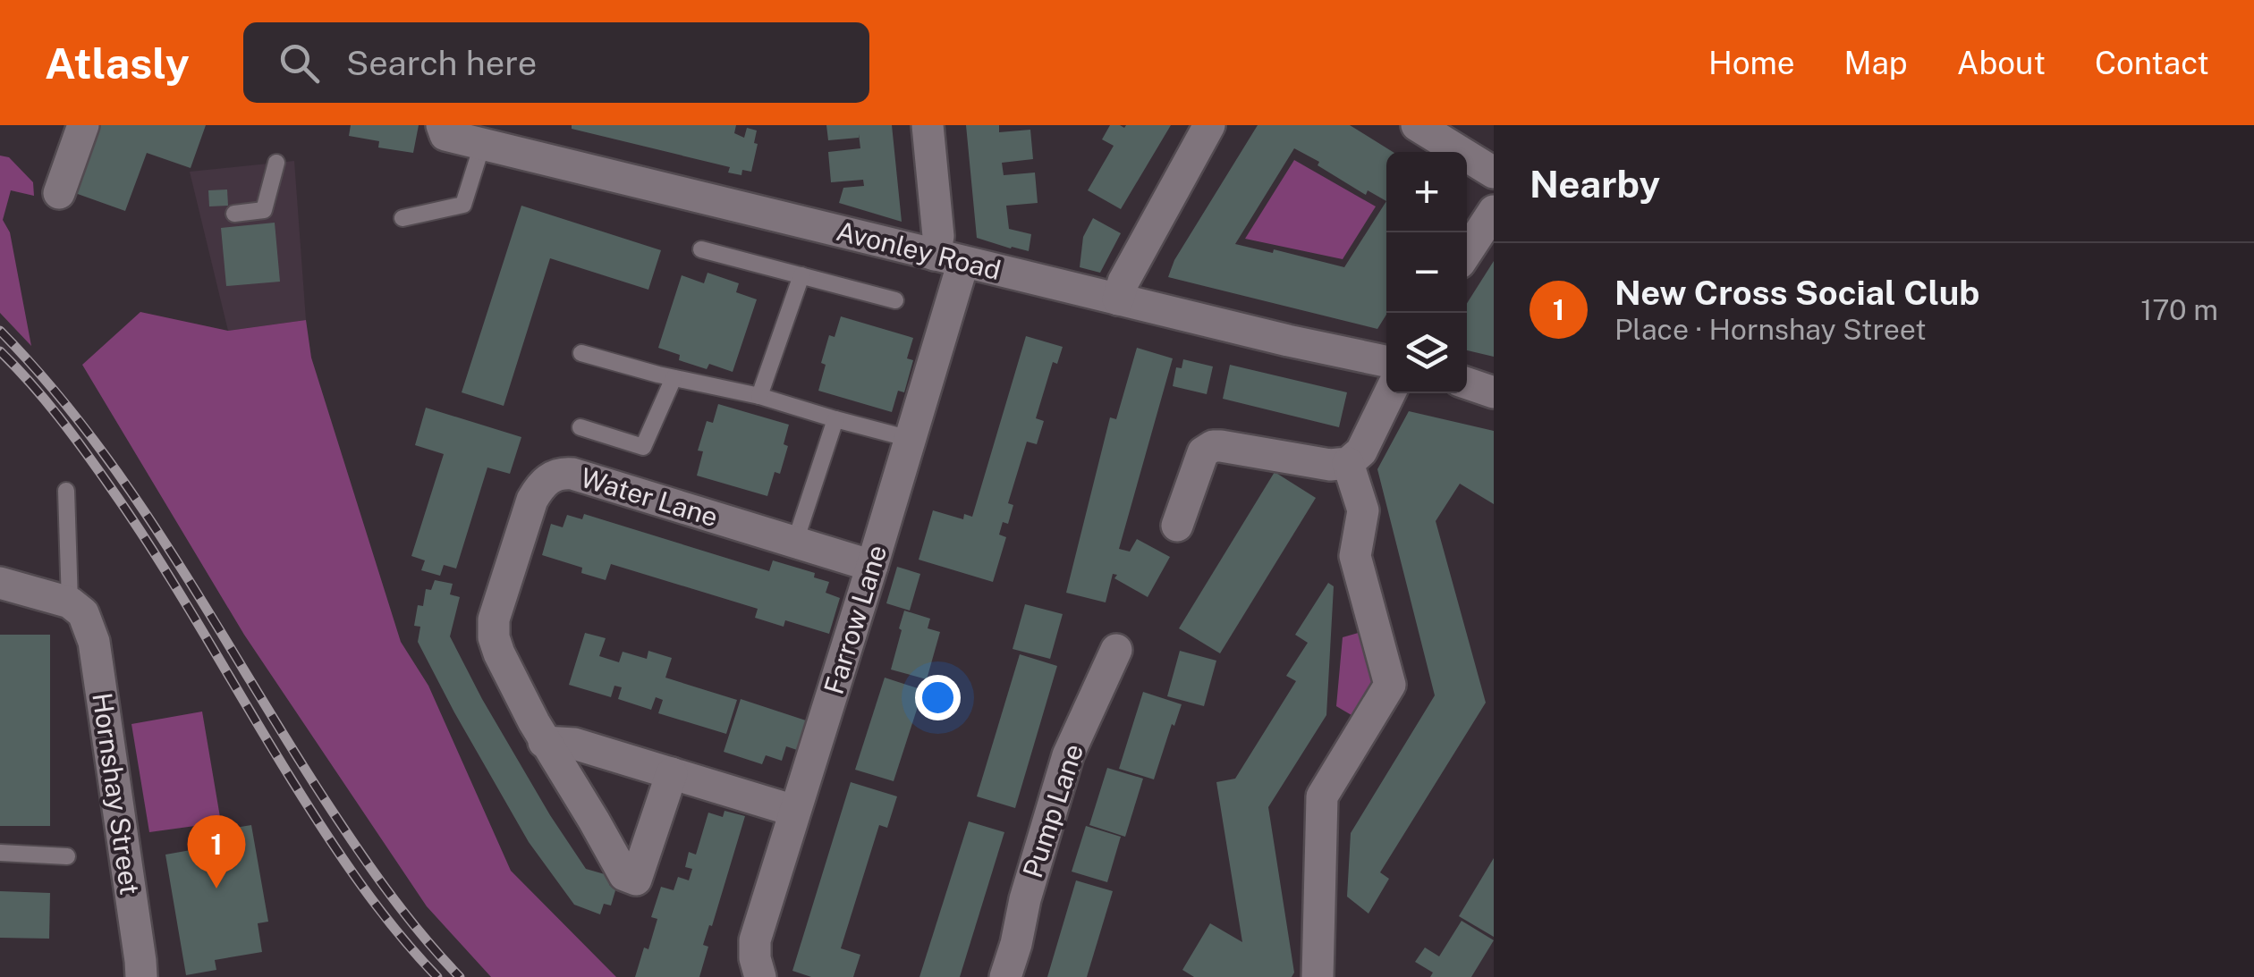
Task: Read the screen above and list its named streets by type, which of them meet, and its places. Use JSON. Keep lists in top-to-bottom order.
{
  "streets": {
    "street": [
      "Avonley Road",
      "Water Lane",
      "Farrow Lane",
      "Hornshay Street",
      "Pump Lane"
    ]
  },
  "crossings": [
    ["Avonley Road", "Farrow Lane"],
    ["Water Lane", "Farrow Lane"]
  ],
  "page": {
    "header": "Atlasly",
    "search": "Search here",
    "nav": [
      "Home",
      "Map",
      "About",
      "Contact"
    ],
    "heading": "Nearby",
    "map_buttons": ["+", "−"],
    "list": [
      {
        "mark": "1",
        "name": "New Cross Social Club",
        "note": "Place · Hornshay Street",
        "value": "170 m"
      }
    ],
    "pins": "1"
  }
}
